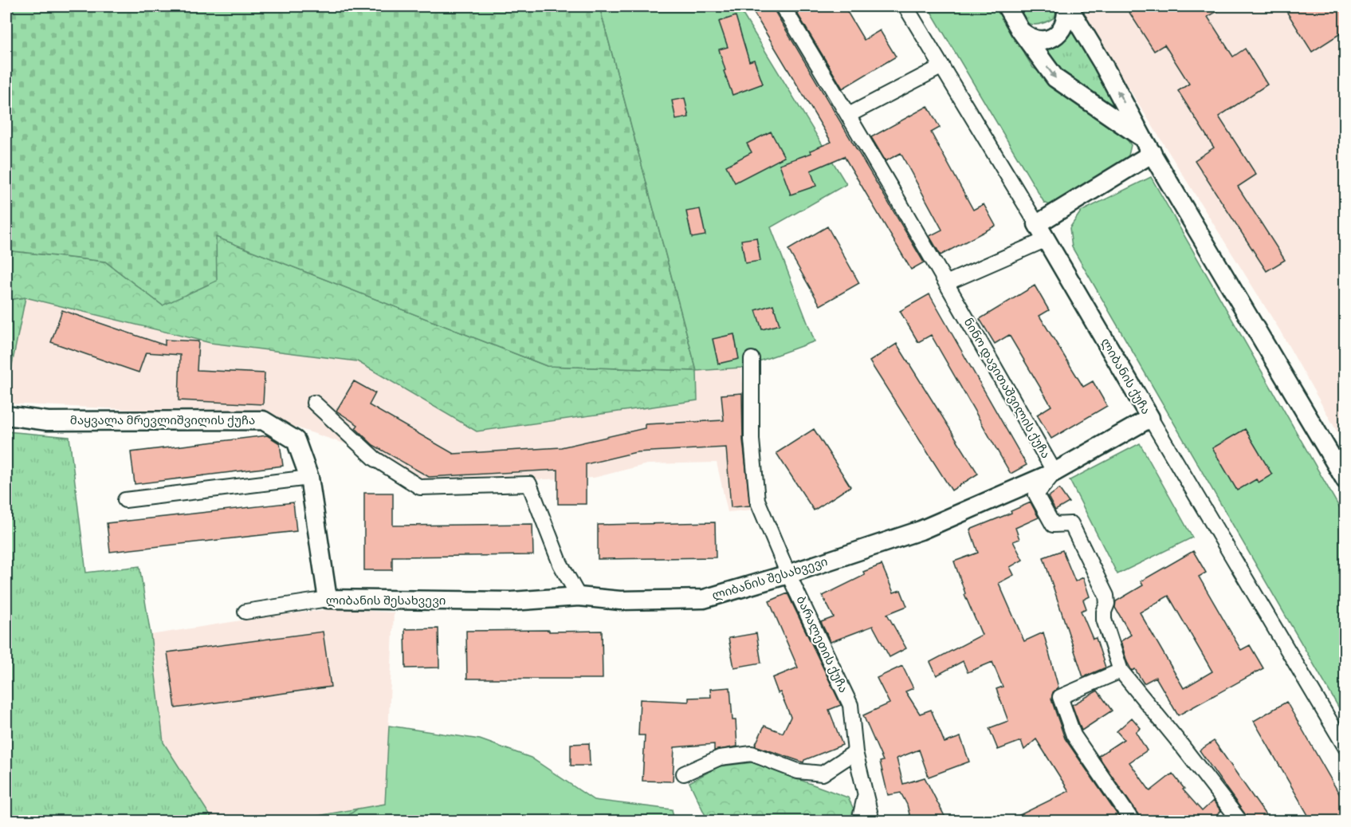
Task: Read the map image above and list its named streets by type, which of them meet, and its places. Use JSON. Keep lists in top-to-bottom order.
{
  "streets": {
    "street": [
      "ლიბანის ქუჩა",
      "ნინო დავითაშვილის ქუჩა",
      "მაყვალა მრევლიშვილის ქუჩა",
      "ლიბანის შესახვევი",
      "ბარალეთის ქუჩა"
    ]
  },
  "crossings": [
    ["ლიბანის ქუჩა", "ლიბანის შესახვევი"],
    ["ნინო დავითაშვილის ქუჩა", "ლიბანის შესახვევი"],
    ["მაყვალა მრევლიშვილის ქუჩა", "ლიბანის შესახვევი"],
    ["ლიბანის შესახვევი", "ბარალეთის ქუჩა"]
  ]
}
